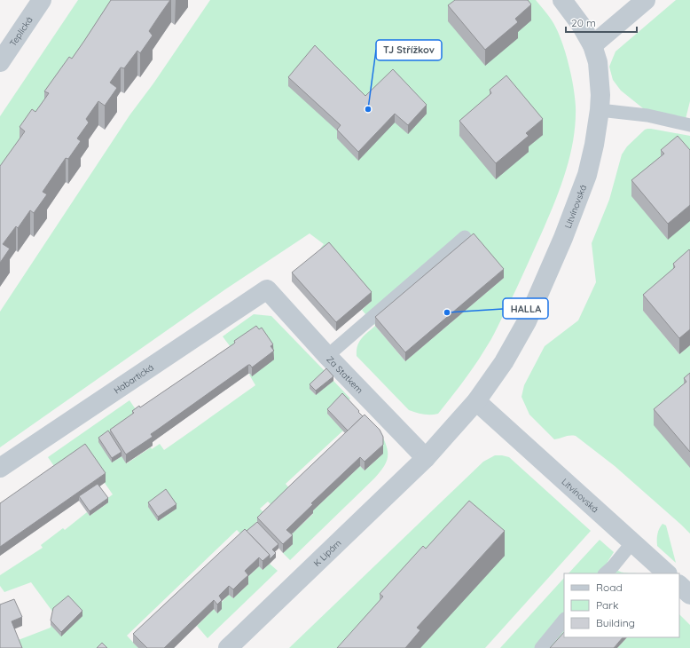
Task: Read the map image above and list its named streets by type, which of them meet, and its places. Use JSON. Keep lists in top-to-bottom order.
{
  "streets": {
    "street": [
      "Teplická",
      "Litvínovská",
      "Za Statkem",
      "Habartická",
      "K Lipám"
    ]
  },
  "crossings": [
    ["Litvínovská", "Za Statkem"],
    ["Litvínovská", "K Lipám"],
    ["Za Statkem", "Habartická"],
    ["Za Statkem", "K Lipám"]
  ],
  "places": ["TJ Střížkov", "HALLA"],
  "legend": ["Road", "Park", "Building"],
  "scale_bar": "20 m"
}
